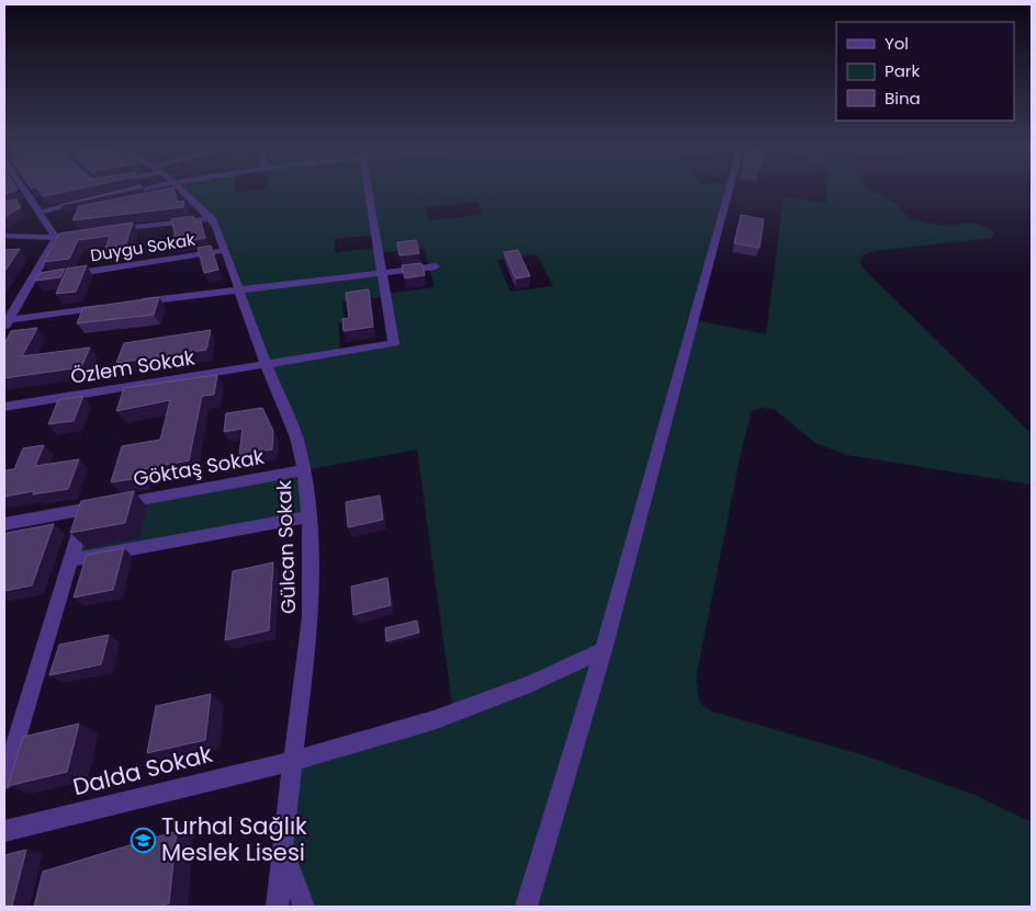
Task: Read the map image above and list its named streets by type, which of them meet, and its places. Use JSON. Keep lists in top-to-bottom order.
{
  "streets": {
    "street": [
      "Duygu Sokak",
      "Özlem Sokak",
      "Göktaş Sokak",
      "Gülcan Sokak",
      "Dalda Sokak"
    ]
  },
  "crossings": [
    ["Duygu Sokak", "Gülcan Sokak"],
    ["Özlem Sokak", "Gülcan Sokak"],
    ["Göktaş Sokak", "Gülcan Sokak"],
    ["Gülcan Sokak", "Dalda Sokak"]
  ],
  "places": {
    "school or university": ["Turhal Sağlık Meslek Lisesi"]
  },
  "legend": ["Yol", "Park", "Bina"]
}
